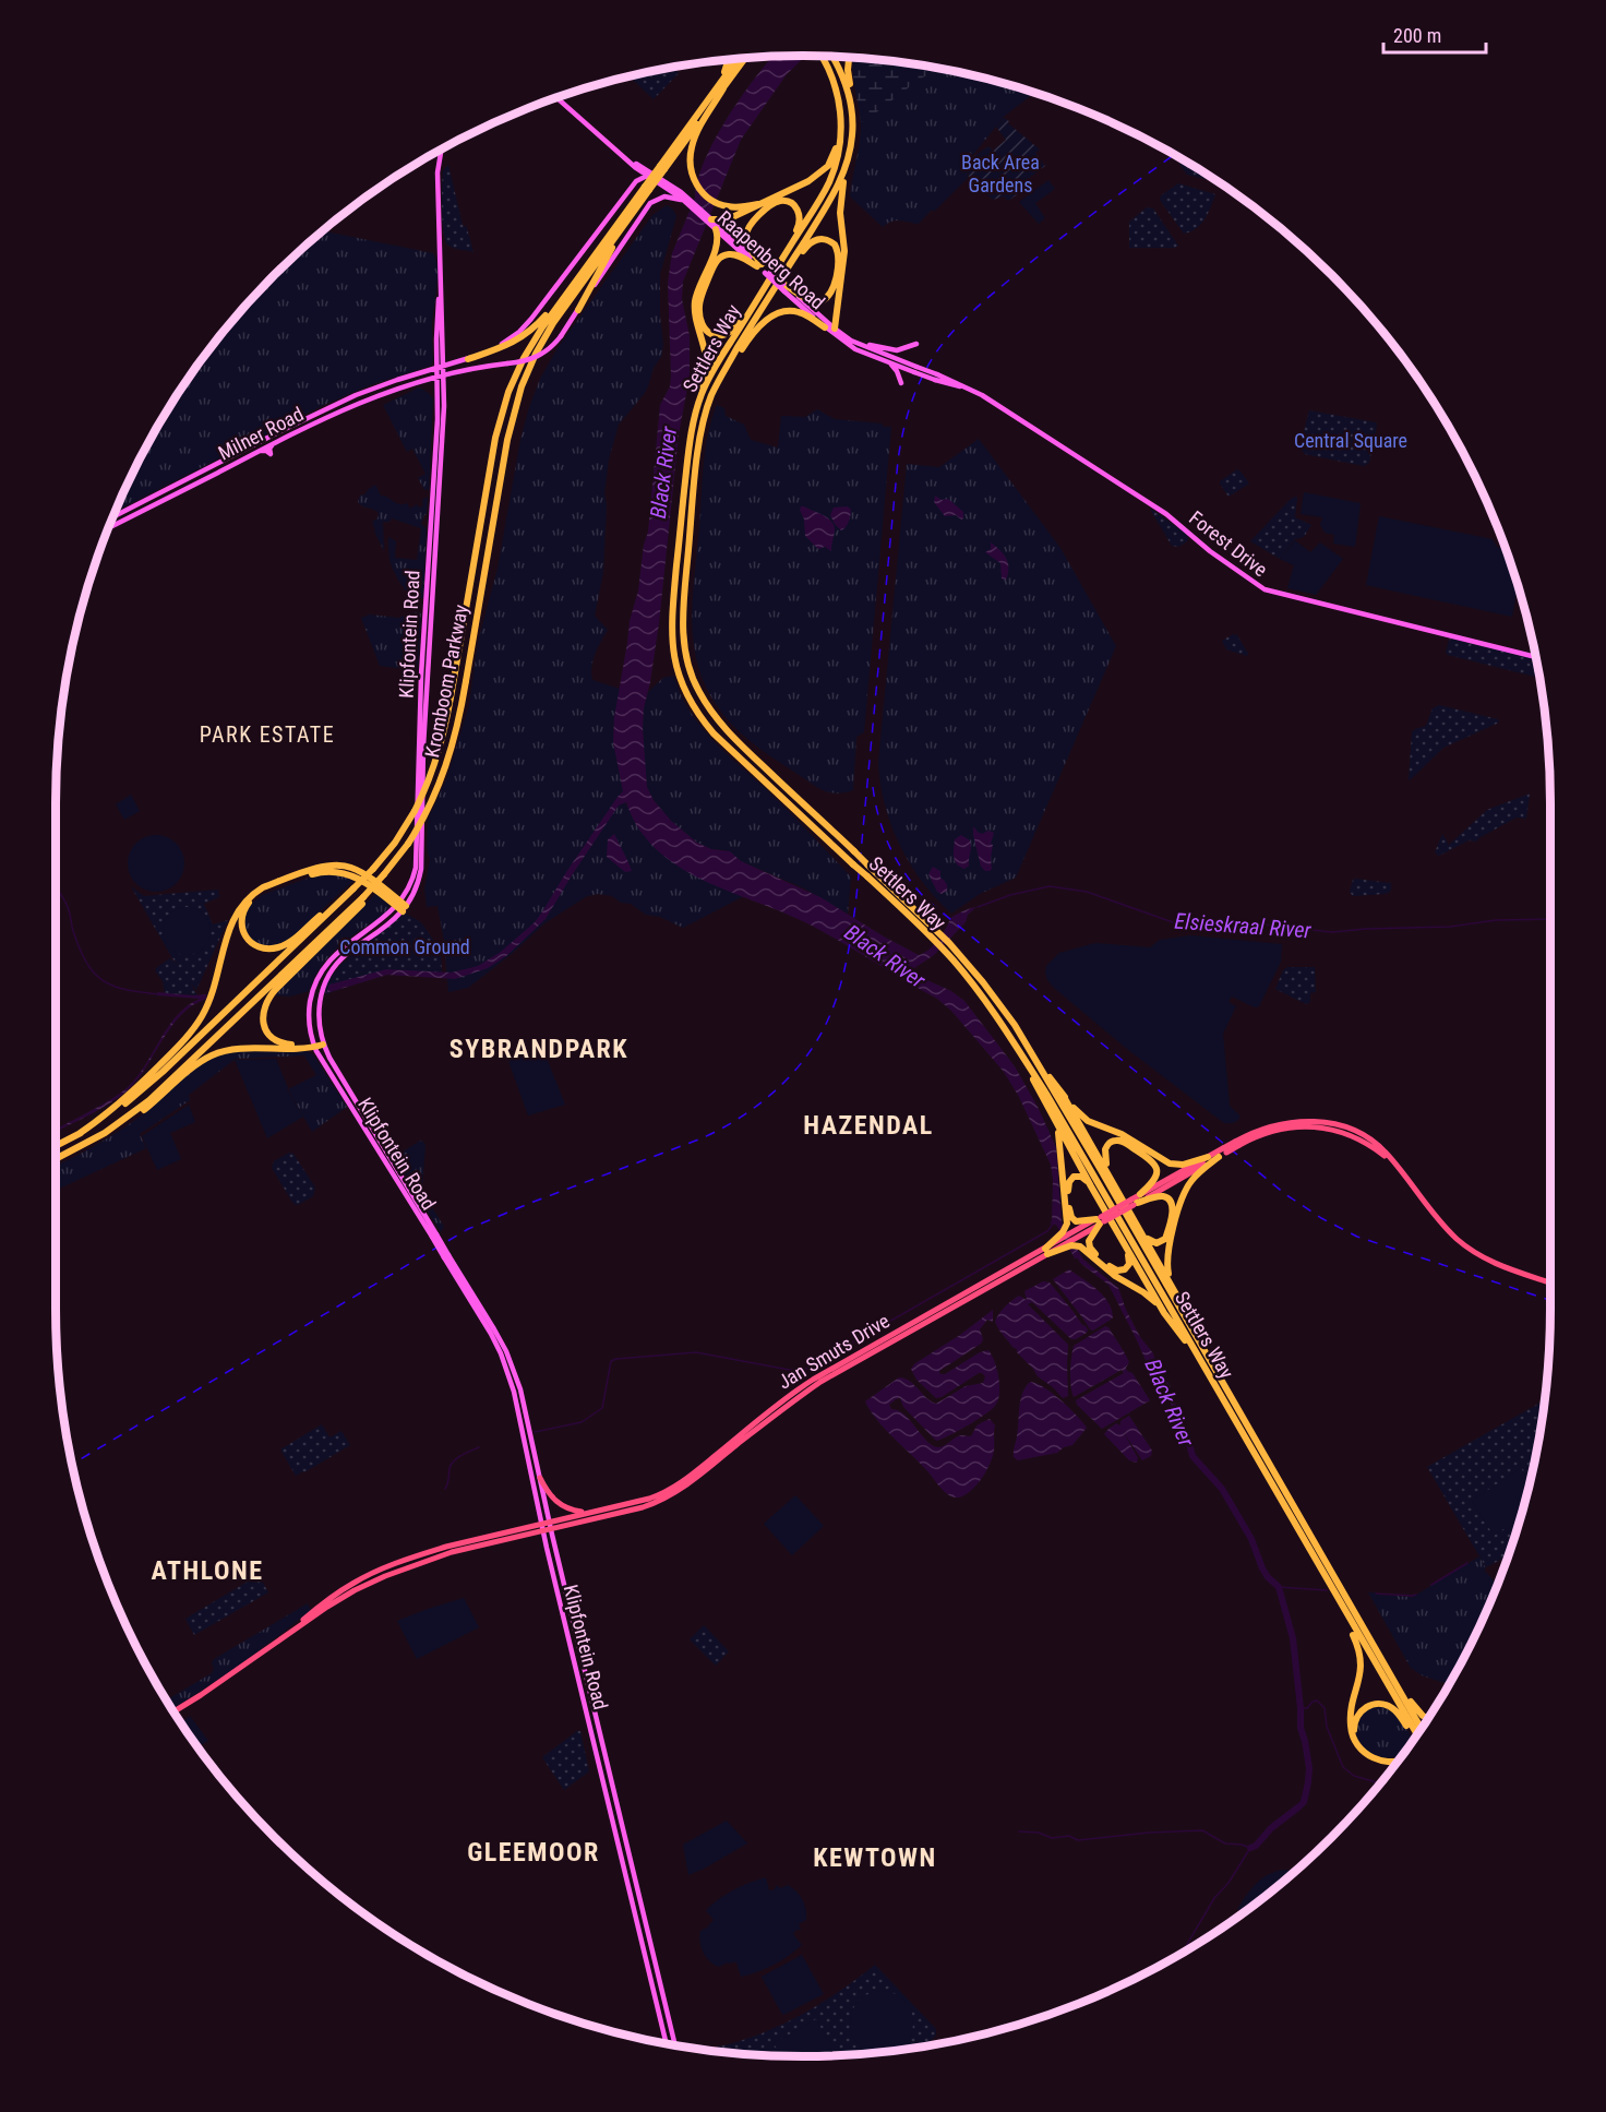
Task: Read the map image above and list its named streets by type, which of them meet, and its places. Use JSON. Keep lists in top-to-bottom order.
{
  "streets": {
    "highway": ["Settlers Way", "Kromboom Parkway"],
    "main road": [
      "Raapenberg Road",
      "Milner Road",
      "Forest Drive",
      "Klipfontein Road",
      "Jan Smuts Drive"
    ]
  },
  "crossings": [
    ["Raapenberg Road", "Milner Road"],
    ["Raapenberg Road", "Forest Drive"],
    ["Milner Road", "Klipfontein Road"],
    ["Klipfontein Road", "Jan Smuts Drive"]
  ],
  "districts": [
    "PARK ESTATE",
    "SYBRANDPARK",
    "HAZENDAL",
    "ATHLONE",
    "GLEEMOOR",
    "KEWTOWN"
  ],
  "water": ["Black River", "Elsieskraal River"],
  "parks": ["Back Area Gardens", "Central Square", "Common Ground"],
  "scale_bar": "200 m"
}
